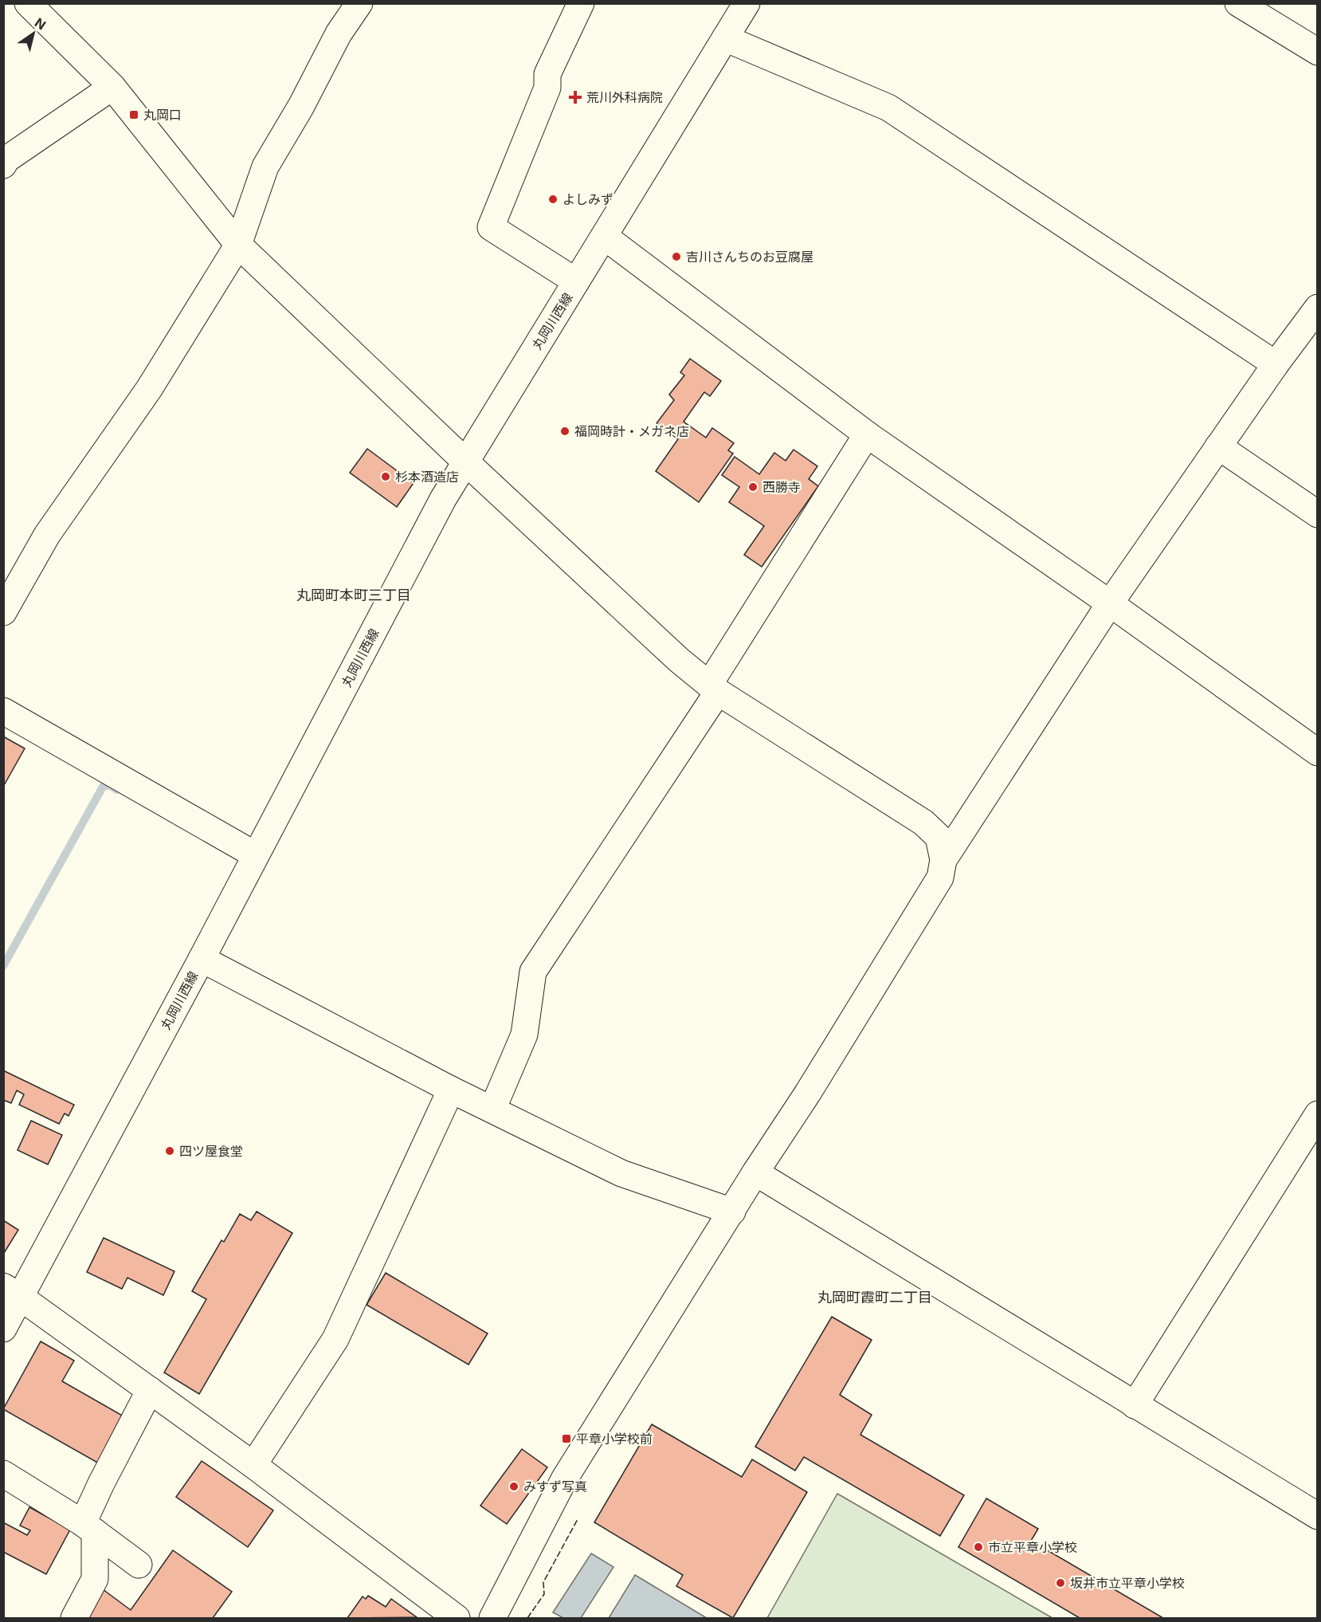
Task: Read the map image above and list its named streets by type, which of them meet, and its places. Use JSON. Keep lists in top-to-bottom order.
{
  "streets": {
    "street": ["丸岡川西線"]
  },
  "districts": ["丸岡町本町三丁目", "丸岡町霞町二丁目"],
  "places": {
    "health": ["荒川外科病院"],
    "transit": ["丸岡口", "平章小学校前"],
    "other": [
      "よしみず",
      "吉川さんちのお豆腐屋",
      "福岡時計・メガネ店",
      "杉本酒造店",
      "西勝寺",
      "四ツ屋食堂",
      "みすず写真",
      "市立平章小学校",
      "坂井市立平章小学校"
    ]
  },
  "north": "top right"
}
